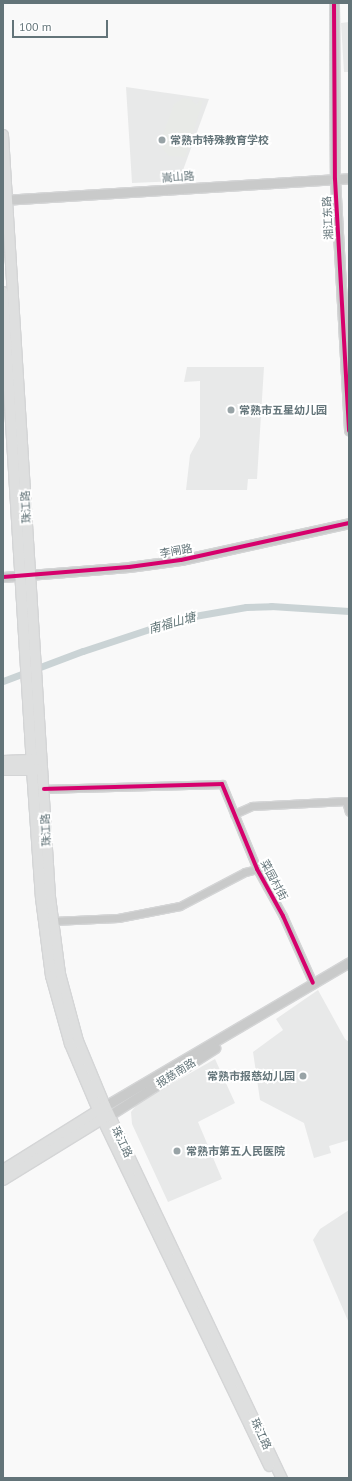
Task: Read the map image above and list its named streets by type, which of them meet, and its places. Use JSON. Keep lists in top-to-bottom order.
{
  "streets": {
    "main road": ["珠江路", "报慈南路"],
    "street": [
      "嵩山路",
      "湘江东路",
      "李闸路",
      "菜园村街"
    ]
  },
  "crossings": [
    ["嵩山路", "湘江东路"],
    ["嵩山路", "珠江路"],
    ["珠江路", "李闸路"],
    ["珠江路", "菜园村街"],
    ["珠江路", "报慈南路"],
    ["菜园村街", "报慈南路"]
  ],
  "water": ["南福山塘"],
  "places": [
    "常熟市特殊教育学校",
    "常熟市五星幼儿园",
    "常熟市报慈幼儿园",
    "常熟市第五人民医院"
  ],
  "scale_bar": "100 m"
}
